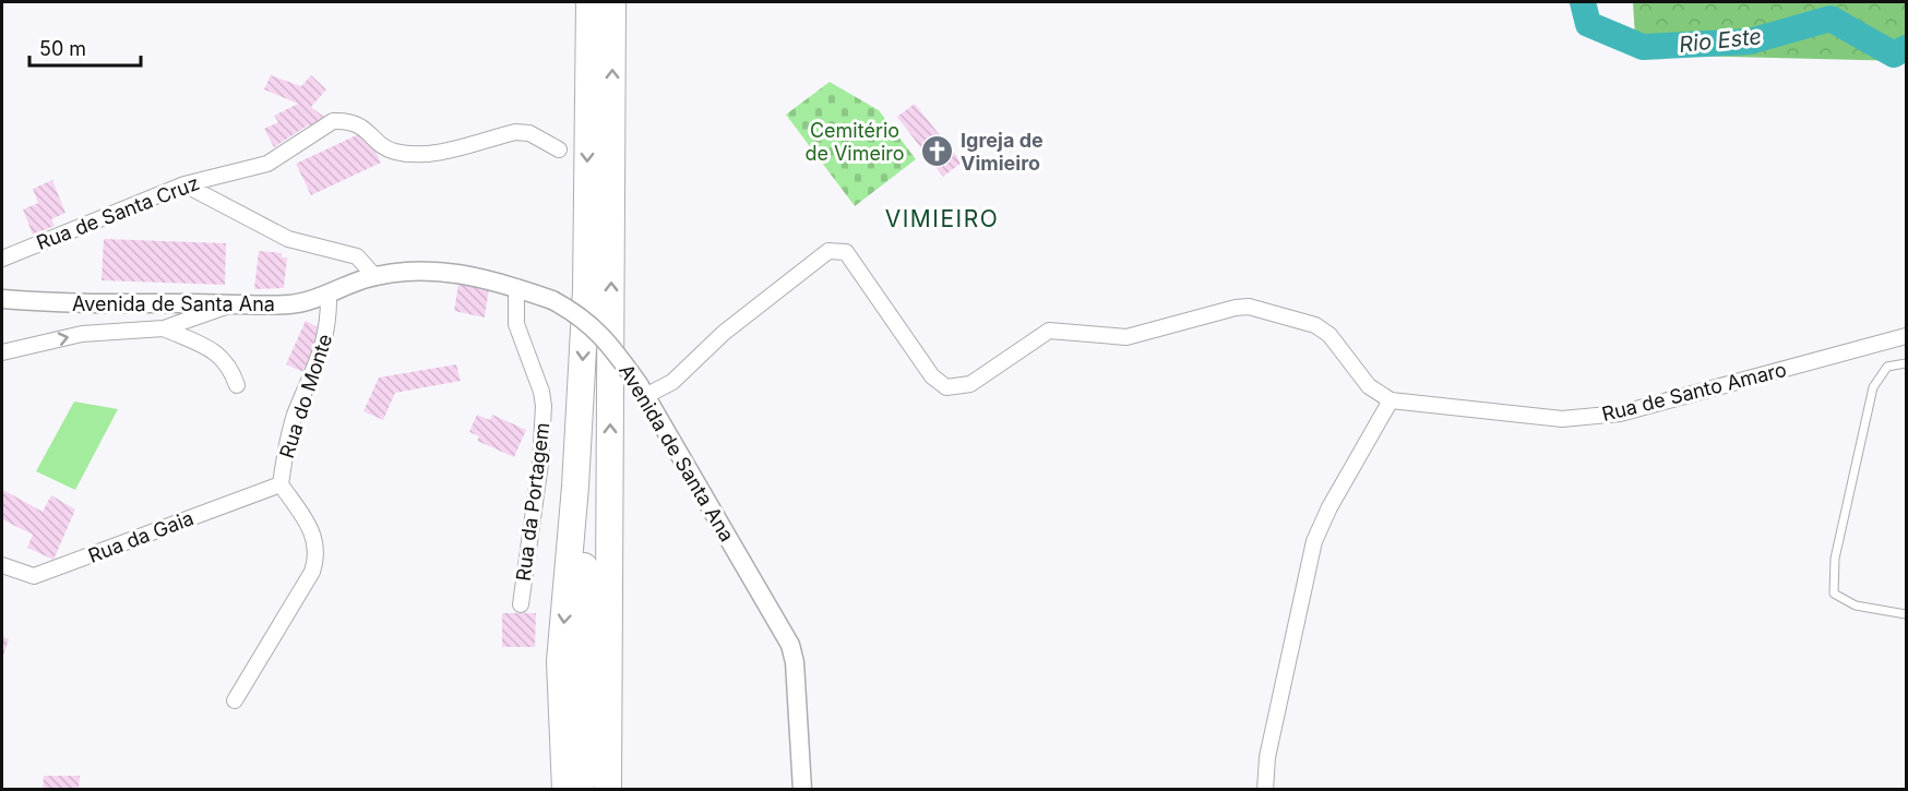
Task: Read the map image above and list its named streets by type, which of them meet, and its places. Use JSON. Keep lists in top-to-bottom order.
{
  "streets": {
    "street": [
      "Rua de Santa Cruz",
      "Avenida de Santa Ana",
      "Rua de Santo Amaro",
      "Rua do Monte",
      "Rua da Portagem",
      "Rua da Gaia"
    ]
  },
  "crossings": [
    ["Avenida de Santa Ana", "Rua do Monte"],
    ["Avenida de Santa Ana", "Rua da Portagem"],
    ["Rua do Monte", "Rua da Gaia"]
  ],
  "districts": ["VIMIEIRO"],
  "water": ["Rio Este"],
  "parks": ["Cemitério de Vimeiro"],
  "places": {
    "church": ["Igreja de Vimieiro"]
  },
  "scale_bar": "50 m"
}
